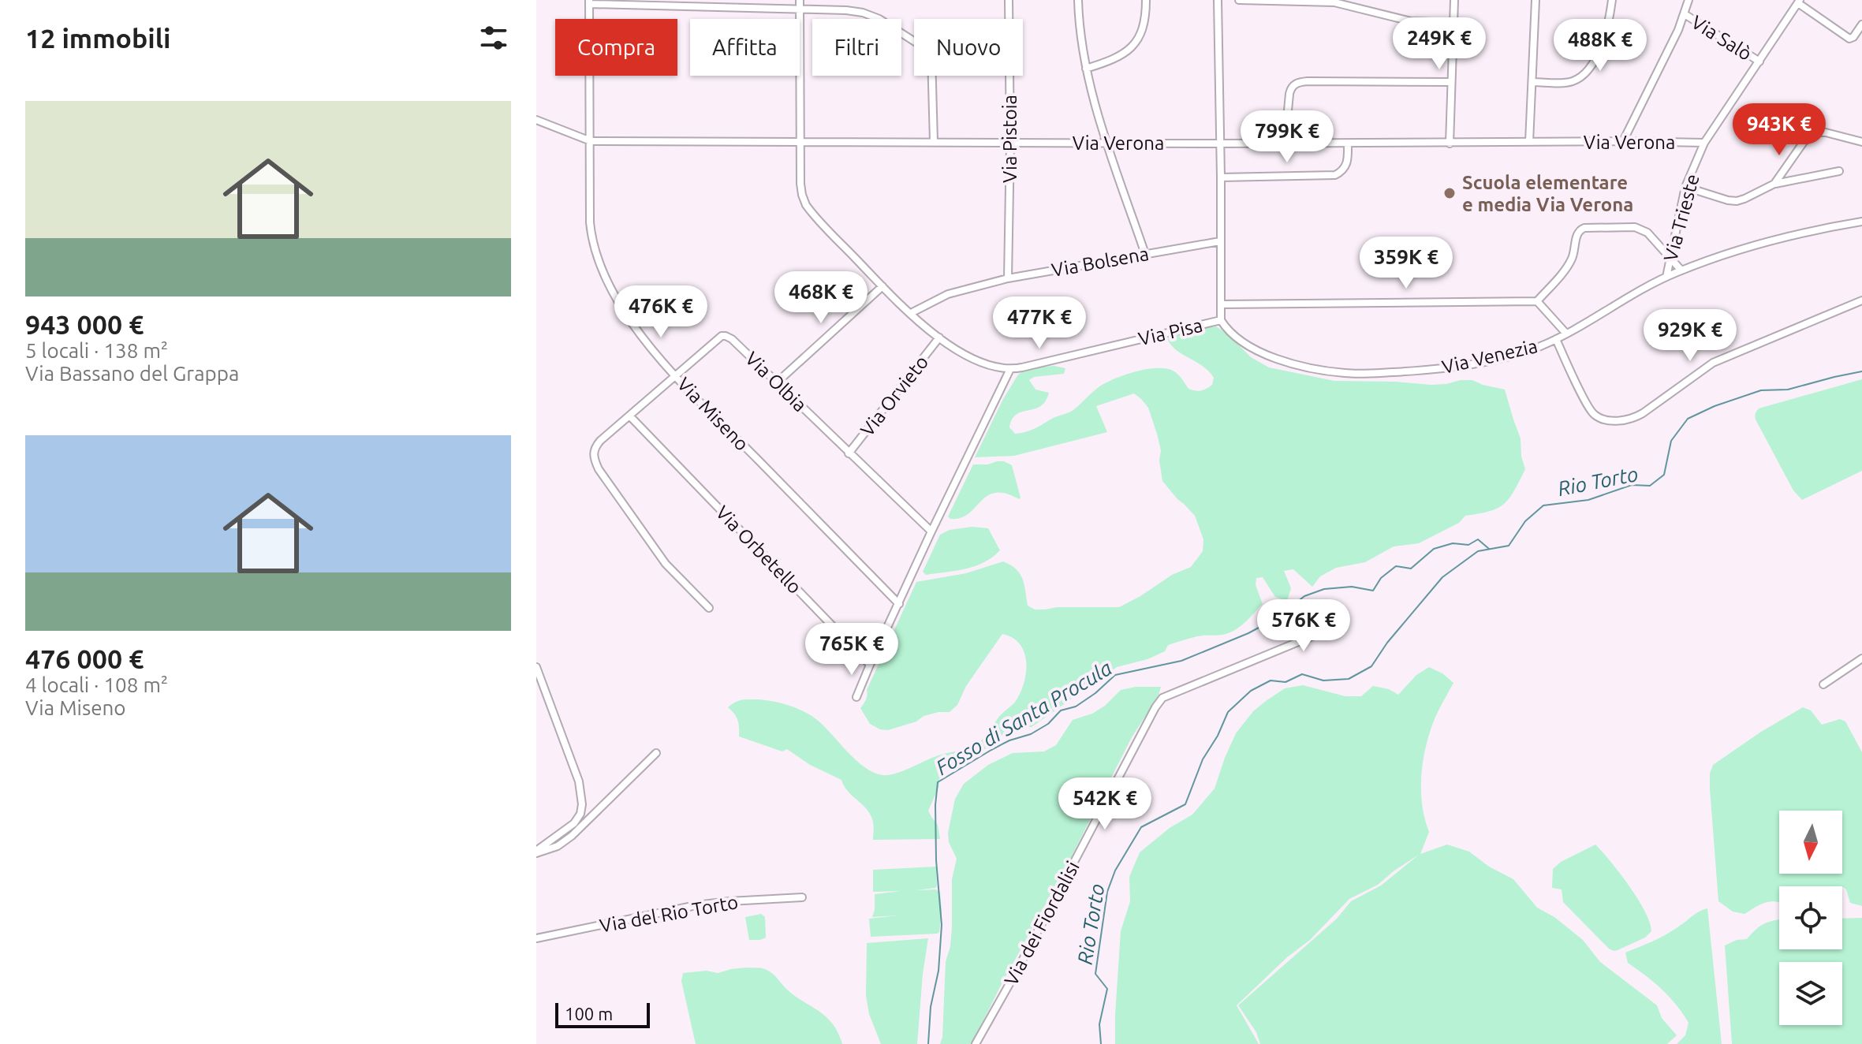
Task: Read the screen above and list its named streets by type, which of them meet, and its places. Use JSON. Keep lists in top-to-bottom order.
{
  "streets": {
    "street": [
      "Via Salò",
      "Via Pistoia",
      "Via Verona",
      "Via Trieste",
      "Via Bolsena",
      "Via Pisa",
      "Via Venezia",
      "Via Olbia",
      "Via Orvieto",
      "Via Miseno",
      "Via Orbetello",
      "Via del Rio Torto",
      "Via dei Fiordalisi"
    ]
  },
  "crossings": [
    ["Via Salò", "Via Trieste"],
    ["Via Pistoia", "Via Verona"],
    ["Via Pistoia", "Via Bolsena"],
    ["Via Verona", "Via Trieste"],
    ["Via Verona", "Via Pisa"],
    ["Via Verona", "Via Miseno"],
    ["Via Trieste", "Via Venezia"],
    ["Via Bolsena", "Via Pisa"],
    ["Via Pisa", "Via Venezia"],
    ["Via Pisa", "Via Orvieto"],
    ["Via Olbia", "Via Orvieto"],
    ["Via Olbia", "Via Miseno"],
    ["Via Olbia", "Via Orbetello"]
  ],
  "water": ["Rio Torto", "Fosso di Santa Procula"],
  "places": ["Scuola elementare e media Via Verona"],
  "scale_bar": "100 m",
  "north": "bottom",
  "page": {
    "heading": "12 immobili",
    "price": [
      "249K €",
      "488K €",
      "943K €",
      "799K €",
      "359K €",
      "468K €",
      "476K €",
      "477K €",
      "929K €",
      "576K €",
      "765K €",
      "542K €"
    ],
    "chip": [
      "Compra",
      "Affitta",
      "Filtri",
      "Nuovo"
    ],
    "list": [
      {
        "name": "943 000 €",
        "note": "5 locali · 138 m² · Via Bassano del Grappa"
      },
      {
        "name": "476 000 €",
        "note": "4 locali · 108 m² · Via Miseno"
      }
    ],
    "scale": "100 m"
  }
}
